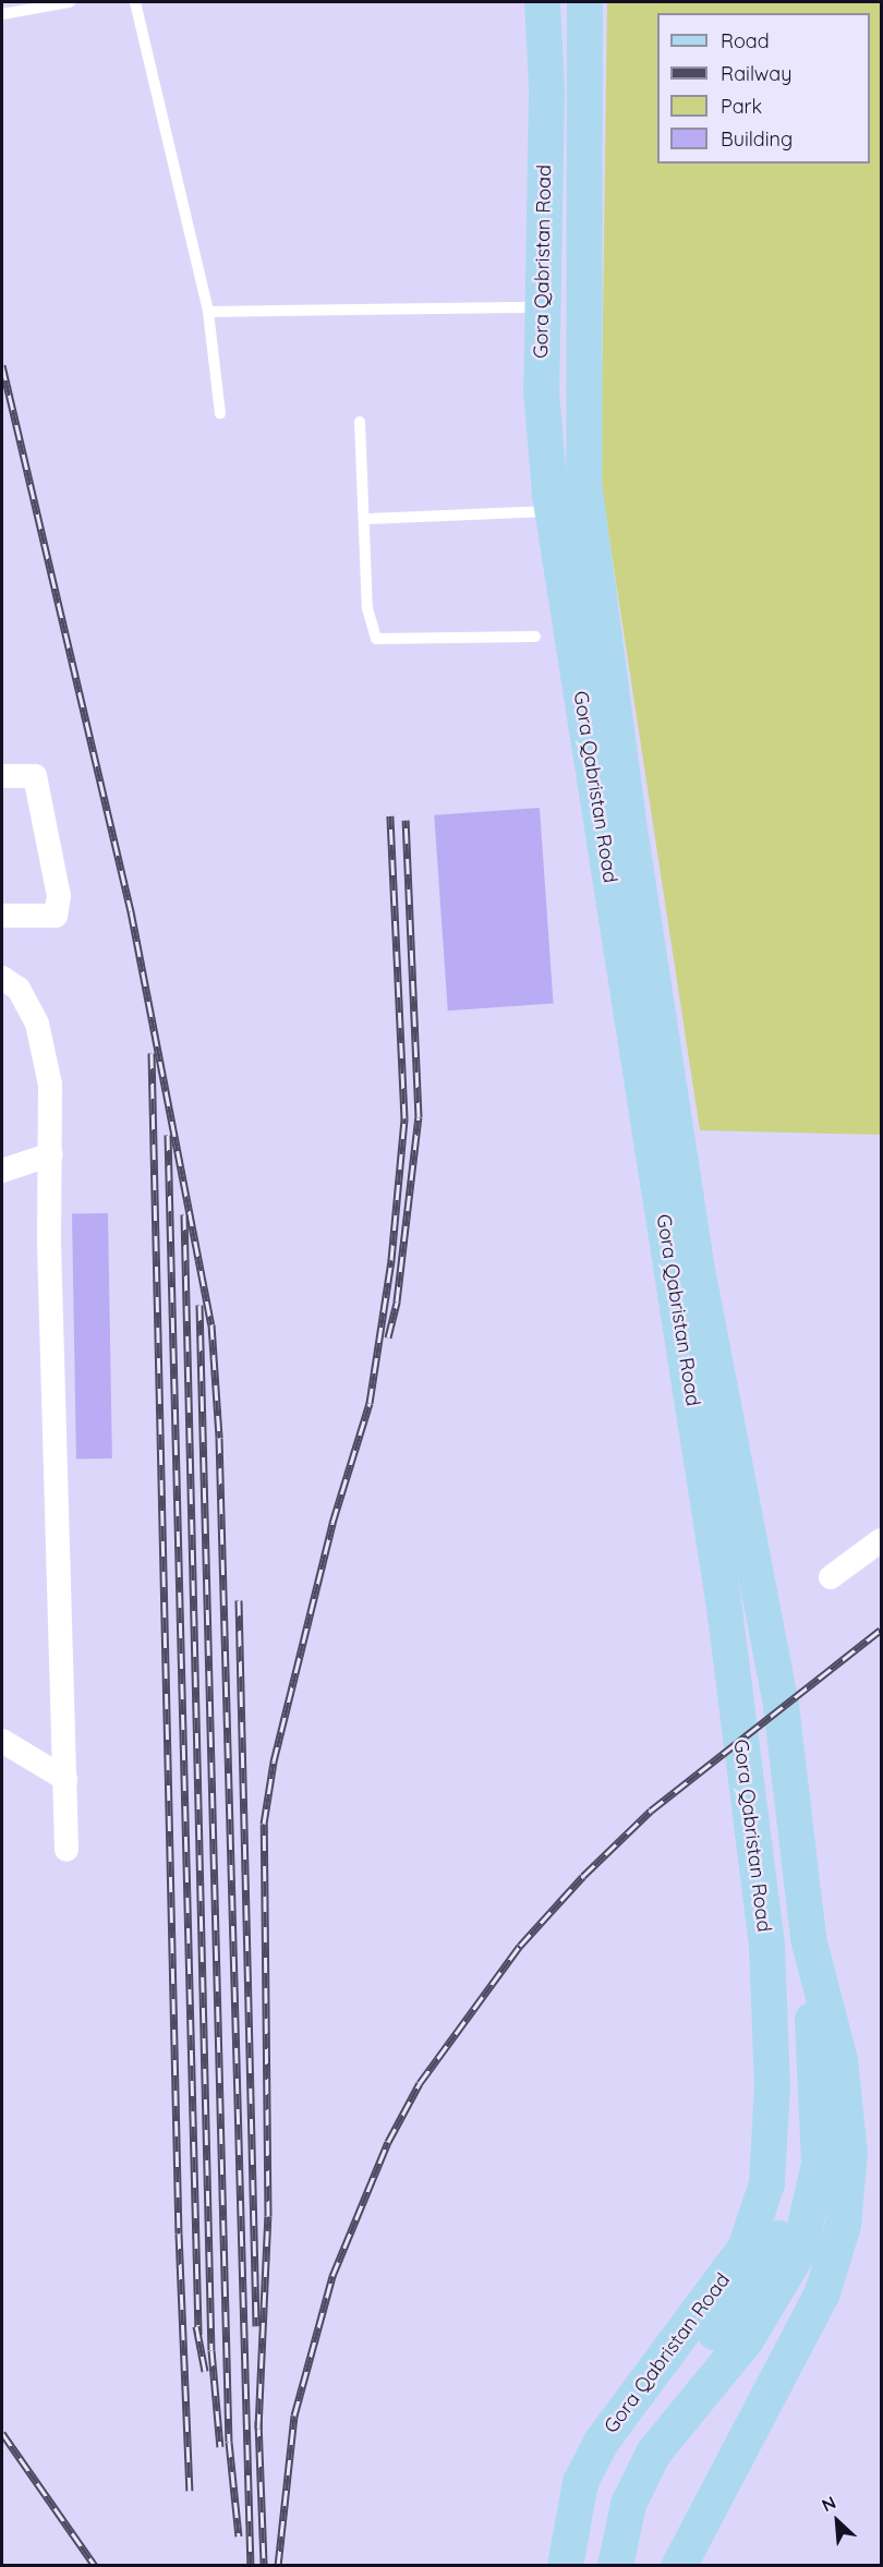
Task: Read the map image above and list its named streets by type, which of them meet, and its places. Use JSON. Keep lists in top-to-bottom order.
{
  "streets": {
    "main road": ["Gora Qabristan Road"]
  },
  "legend": [
    "Road",
    "Railway",
    "Park",
    "Building"
  ],
  "north": "top left"
}
